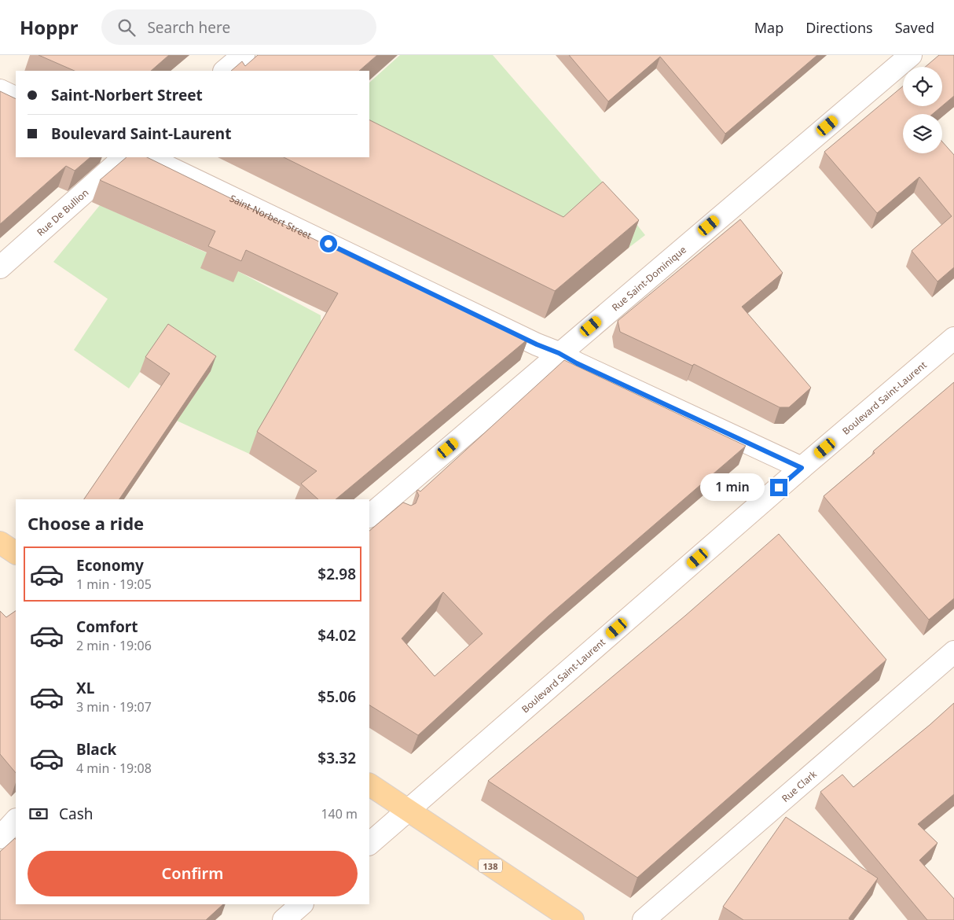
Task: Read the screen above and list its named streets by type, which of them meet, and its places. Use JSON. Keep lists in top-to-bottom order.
{
  "streets": {
    "main road": ["138"],
    "street": [
      "Rue De Bullion",
      "Saint-Norbert Street",
      "Rue Saint-Dominique",
      "Boulevard Saint-Laurent",
      "Rue Clark"
    ]
  },
  "crossings": [
    ["Saint-Norbert Street", "Rue Saint-Dominique"],
    ["Saint-Norbert Street", "Boulevard Saint-Laurent"],
    ["Boulevard Saint-Laurent", "138"]
  ],
  "page": {
    "header": "Hoppr",
    "search": "Search here",
    "nav": ["Map", "Directions", "Saved"],
    "banner": ["Saint-Norbert Street", "Boulevard Saint-Laurent"],
    "bubble": "1 min",
    "heading": "Choose a ride",
    "list": [
      {
        "name": "Economy",
        "note": "1 min · 19:05",
        "value": "$2.98"
      },
      {
        "name": "Comfort",
        "note": "2 min · 19:06",
        "value": "$4.02"
      },
      {
        "name": "XL",
        "note": "3 min · 19:07",
        "value": "$5.06"
      },
      {
        "name": "Black",
        "note": "4 min · 19:08",
        "value": "$3.32"
      }
    ],
    "pay": ["Cash", "140 m"],
    "buttons": "Confirm"
  }
}
